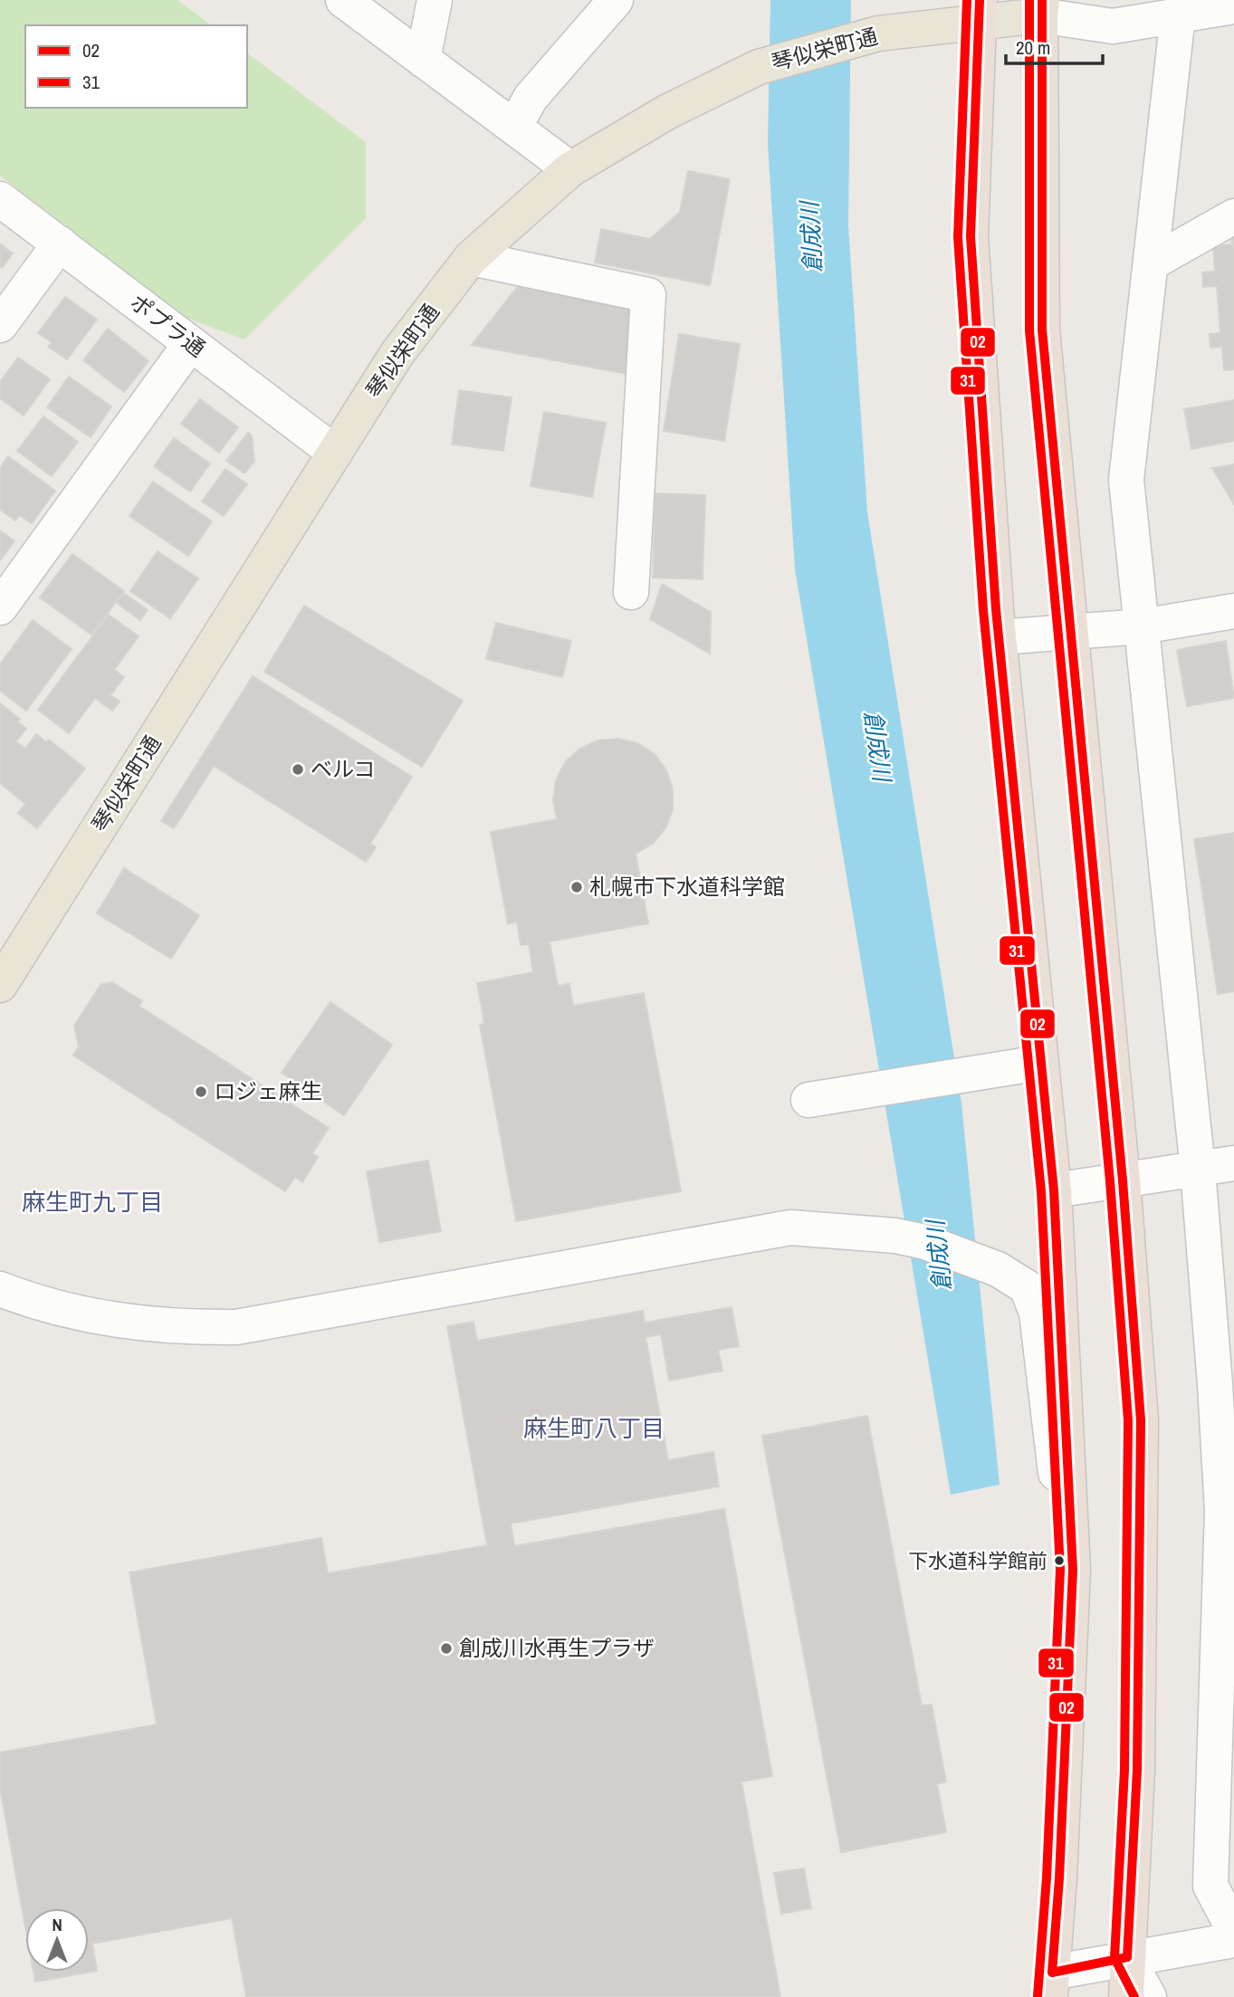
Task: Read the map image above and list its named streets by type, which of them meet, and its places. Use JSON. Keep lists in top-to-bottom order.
{
  "streets": {
    "main road": ["琴似栄町通"],
    "street": ["ポプラ通"]
  },
  "crossings": [
    ["琴似栄町通", "ポプラ通"]
  ],
  "districts": ["麻生町九丁目", "麻生町八丁目"],
  "water": ["創成川"],
  "places": [
    "ベルコ",
    "札幌市下水道科学館",
    "ロジェ麻生",
    "下水道科学館前",
    "創成川水再生プラザ"
  ],
  "lines": ["transit line 02", "transit line 31"],
  "legend": ["02", "31"],
  "scale_bar": "20 m",
  "north": "top"
}
